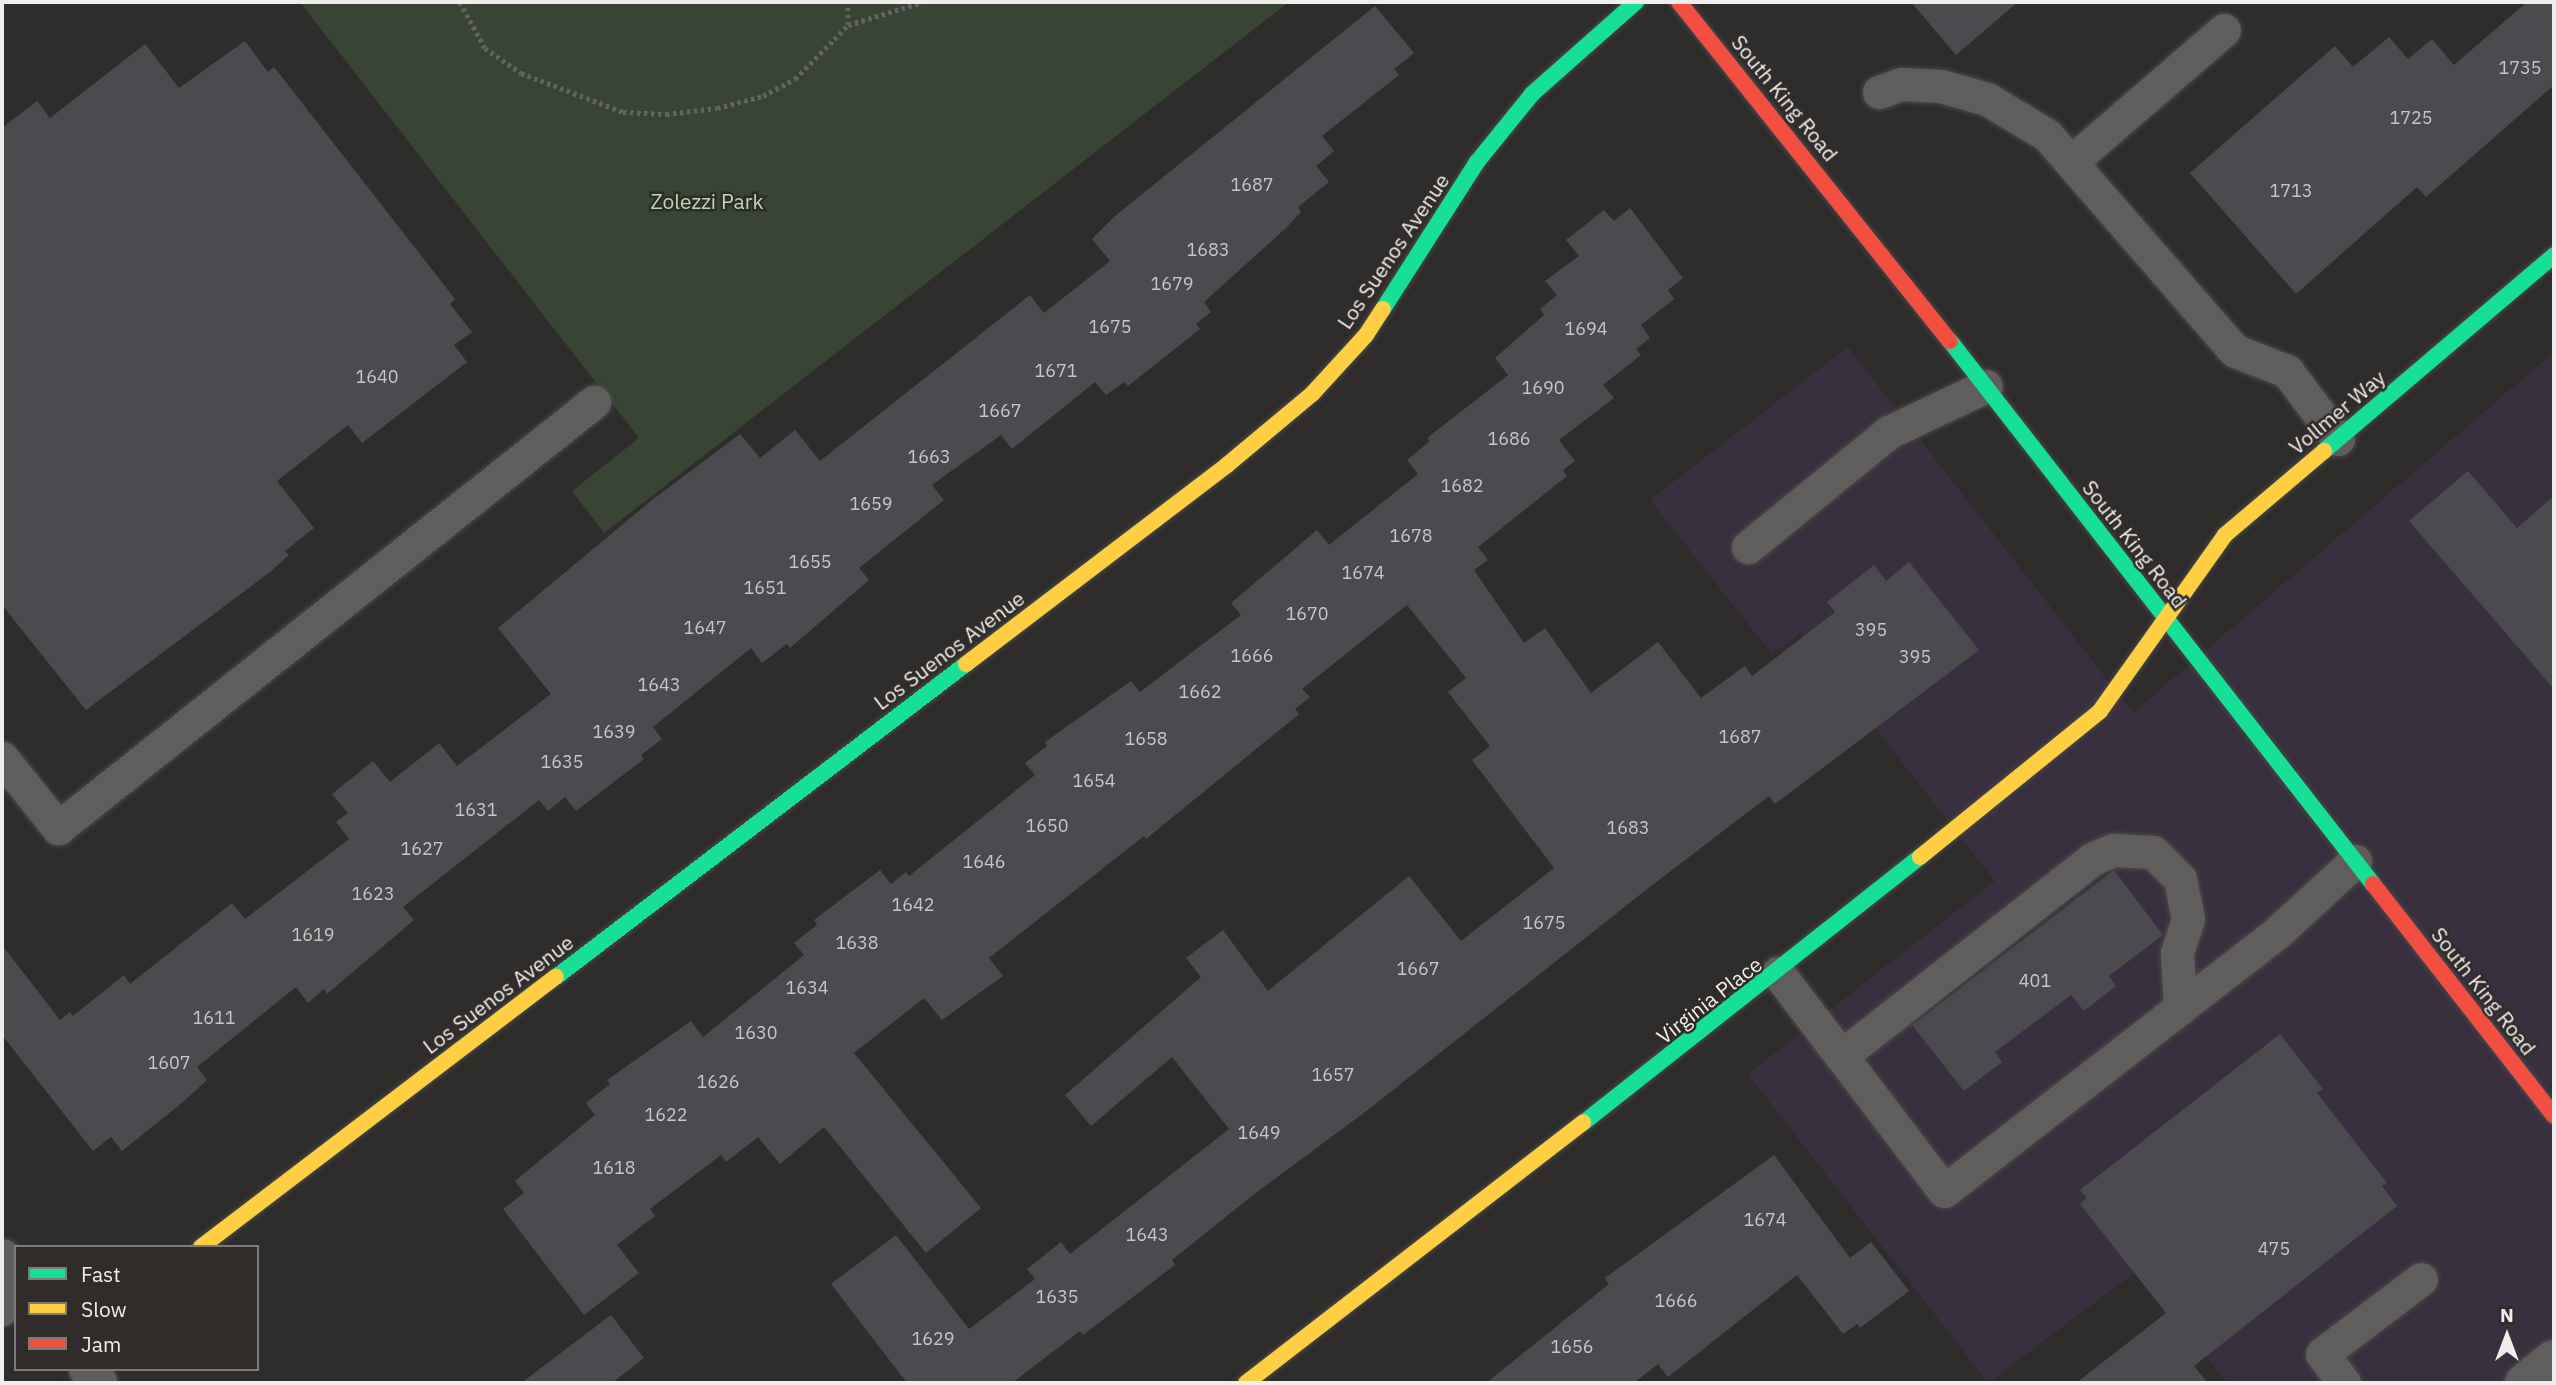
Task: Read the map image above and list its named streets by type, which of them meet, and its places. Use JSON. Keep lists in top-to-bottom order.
{
  "streets": {
    "street": [
      "South King Road",
      "Los Suenos Avenue",
      "Vollmer Way",
      "Virginia Place"
    ]
  },
  "crossings": [
    ["South King Road", "Vollmer Way"],
    ["South King Road", "Virginia Place"],
    ["Vollmer Way", "Virginia Place"]
  ],
  "parks": ["Zolezzi Park"],
  "house_numbers": [
    "1735",
    "1725",
    "1687",
    "1713",
    "1683",
    "1679",
    "1675",
    "1694",
    "1671",
    "1640",
    "1690",
    "1667",
    "1686",
    "1663",
    "1682",
    "1659",
    "1678",
    "1655",
    "1674",
    "1651",
    "1670",
    "1647",
    "395",
    "1666",
    "395",
    "1643",
    "1662",
    "1639",
    "1687",
    "1658",
    "1635",
    "1654",
    "1631",
    "1650",
    "1683",
    "1627",
    "1646",
    "1623",
    "1642",
    "1675",
    "1619",
    "1638",
    "1667",
    "401",
    "1634",
    "1611",
    "1630",
    "1607",
    "1657",
    "1626",
    "1622",
    "1649",
    "1618",
    "1674",
    "1643",
    "475",
    "1635",
    "1666",
    "1629",
    "1656"
  ],
  "legend": ["Fast", "Slow", "Jam"],
  "north": "top"
}
